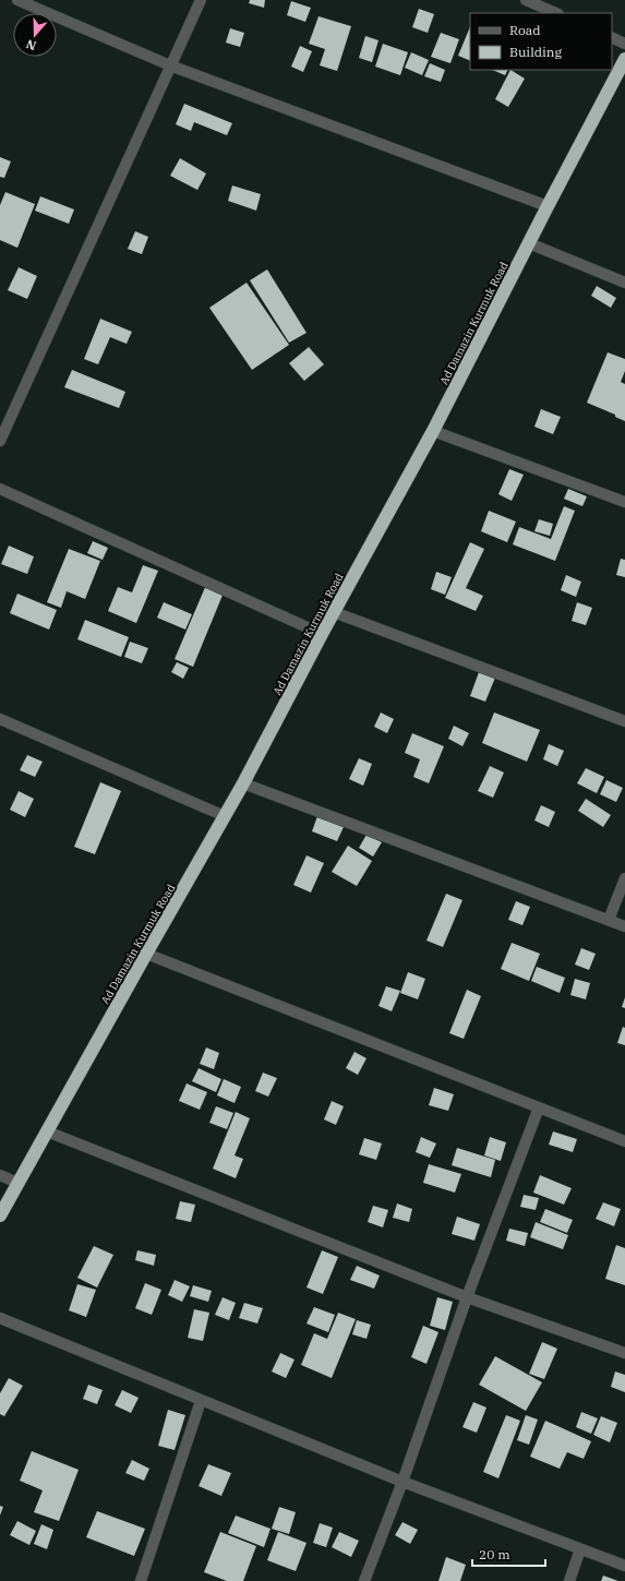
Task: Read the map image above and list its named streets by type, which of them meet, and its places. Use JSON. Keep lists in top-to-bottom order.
{
  "streets": {
    "highway": ["Ad Damazin Kurmuk Road"]
  },
  "legend": ["Road", "Building"],
  "scale_bar": "20 m",
  "north": "bottom"
}
